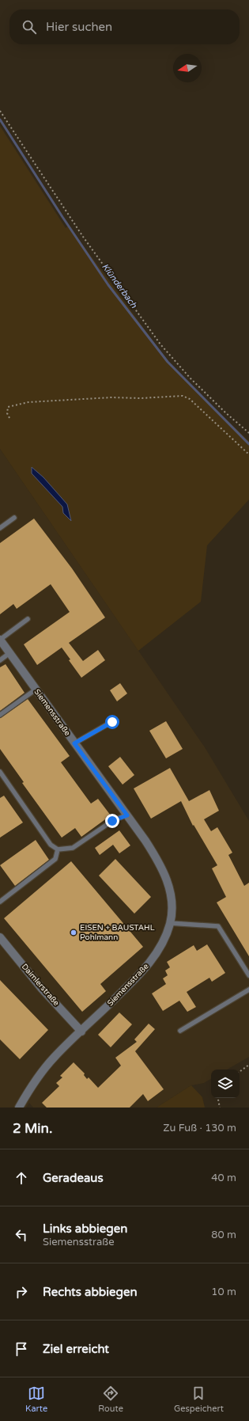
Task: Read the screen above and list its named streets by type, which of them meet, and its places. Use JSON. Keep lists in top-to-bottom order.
{
  "streets": {
    "street": ["Siemensstraße", "Daimlerstraße"]
  },
  "crossings": [
    ["Siemensstraße", "Daimlerstraße"]
  ],
  "water": ["Klünderbach"],
  "places": ["EISEN + BAUSTAHL Pohlmann"],
  "north": "left",
  "page": {
    "search": "Hier suchen",
    "heading": ["2 Min.", "Zu Fuß · 130 m"],
    "list": [
      ["Geradeaus", "40 m"],
      ["Links abbiegen", "Siemensstraße", "80 m"],
      ["Rechts abbiegen", "10 m"],
      "Ziel erreicht"
    ],
    "nav": ["Karte", "Route", "Gespeichert"]
  }
}
